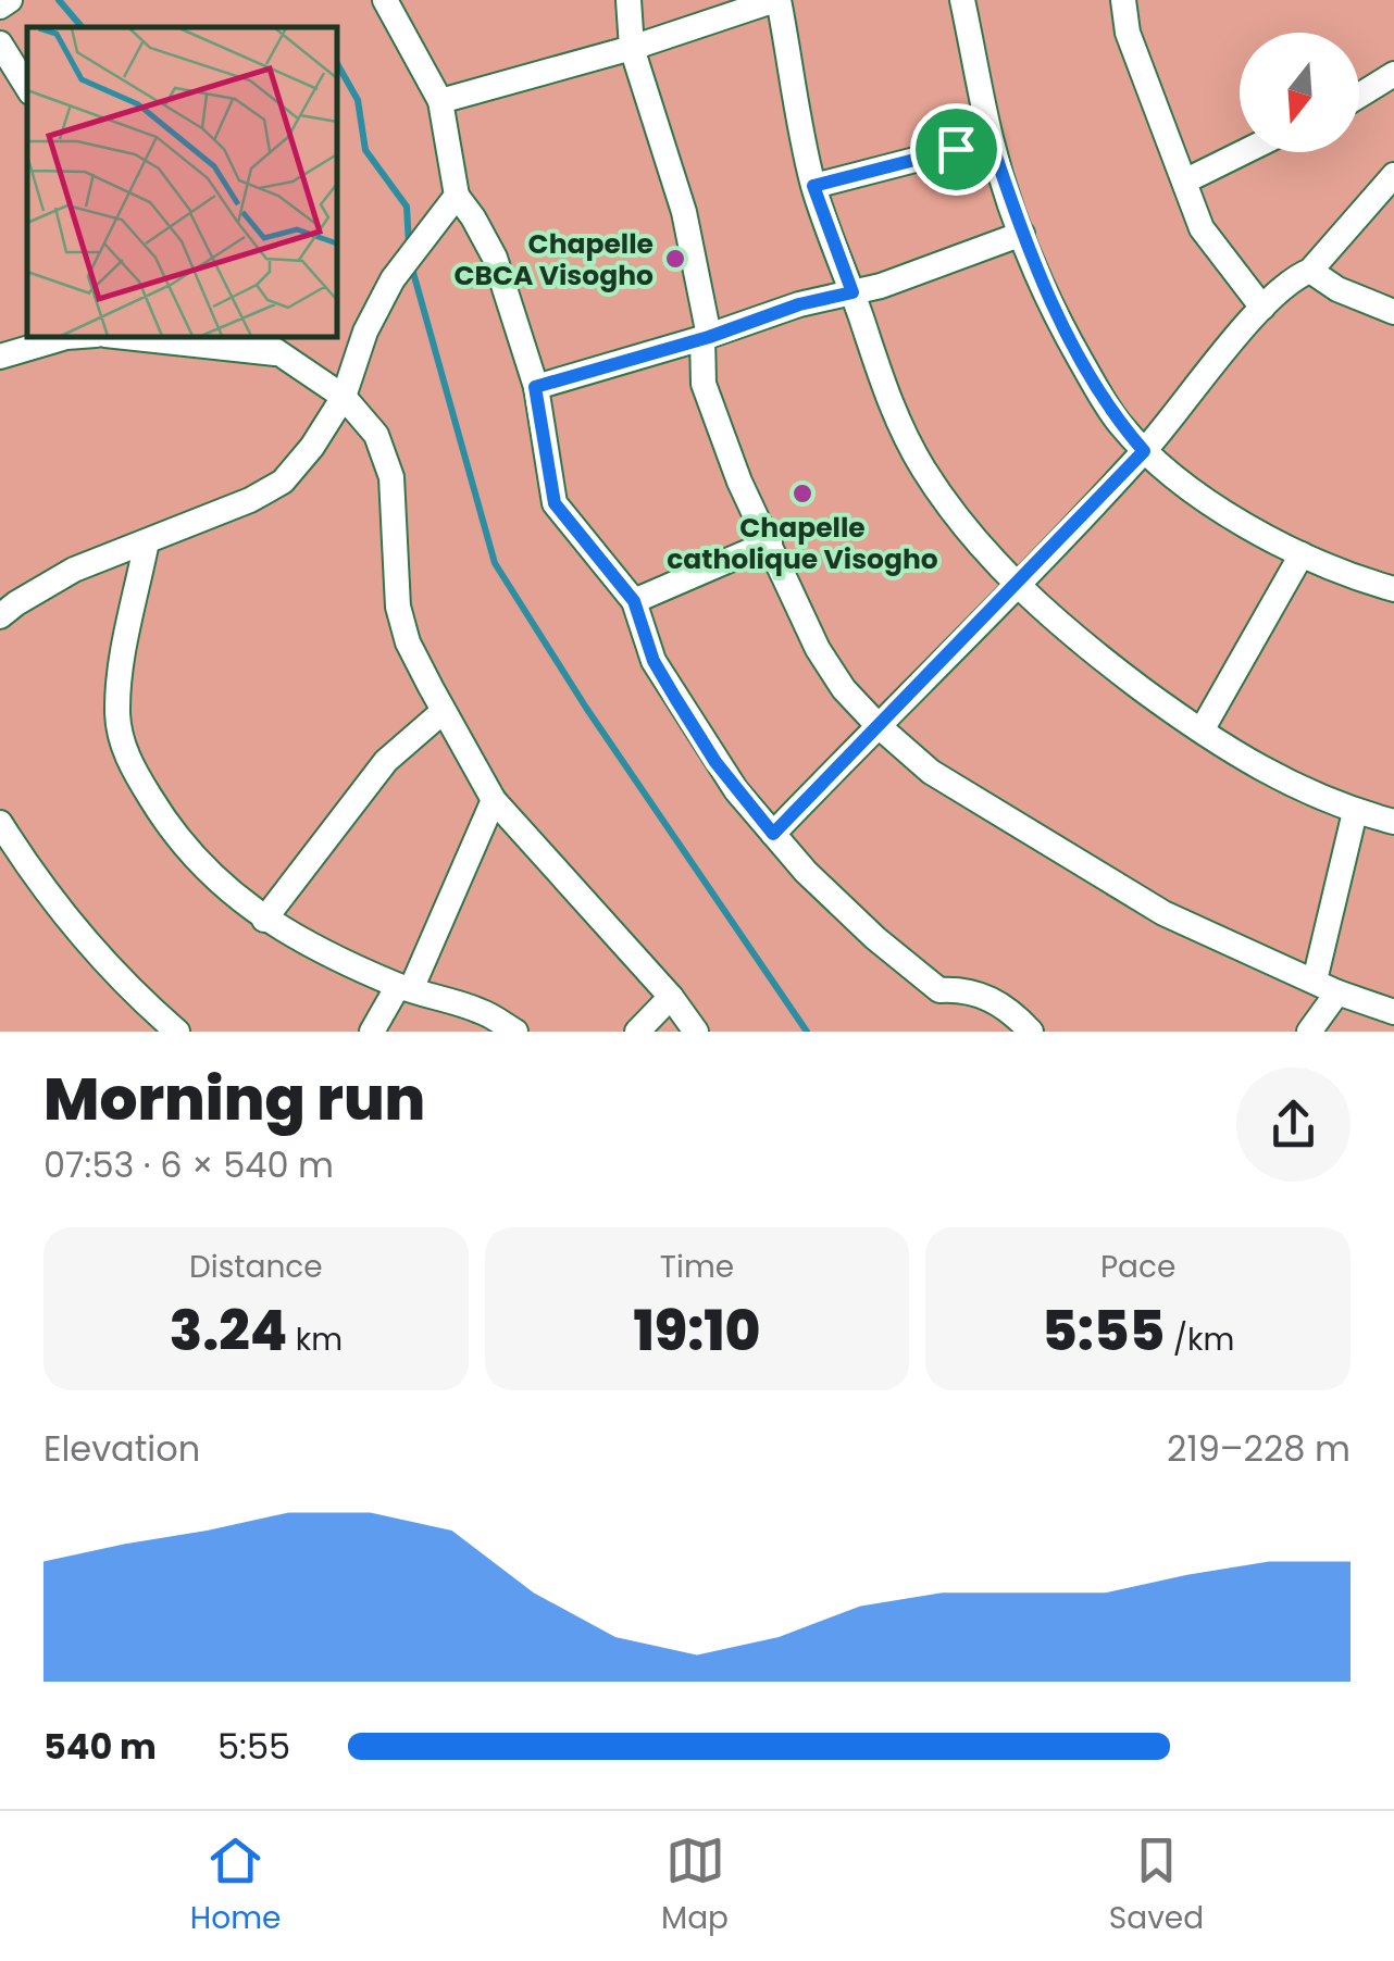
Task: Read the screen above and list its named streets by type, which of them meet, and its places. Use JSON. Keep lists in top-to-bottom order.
{
  "places": ["Chapelle CBCA Visogho", "Chapelle catholique Visogho"],
  "north": "bottom",
  "page": {
    "heading": ["Morning run", "07:53 · 6 × 540 m"],
    "stats": [
      ["Distance", "3.24 km"],
      ["Time", "19:10"],
      ["Pace", "5:55 /km"]
    ],
    "chart": ["Elevation", "219–228 m"],
    "list": [
      {
        "name": "540 m",
        "note": "5:55"
      }
    ],
    "tabs": ["Home", "Map", "Saved"]
  }
}
